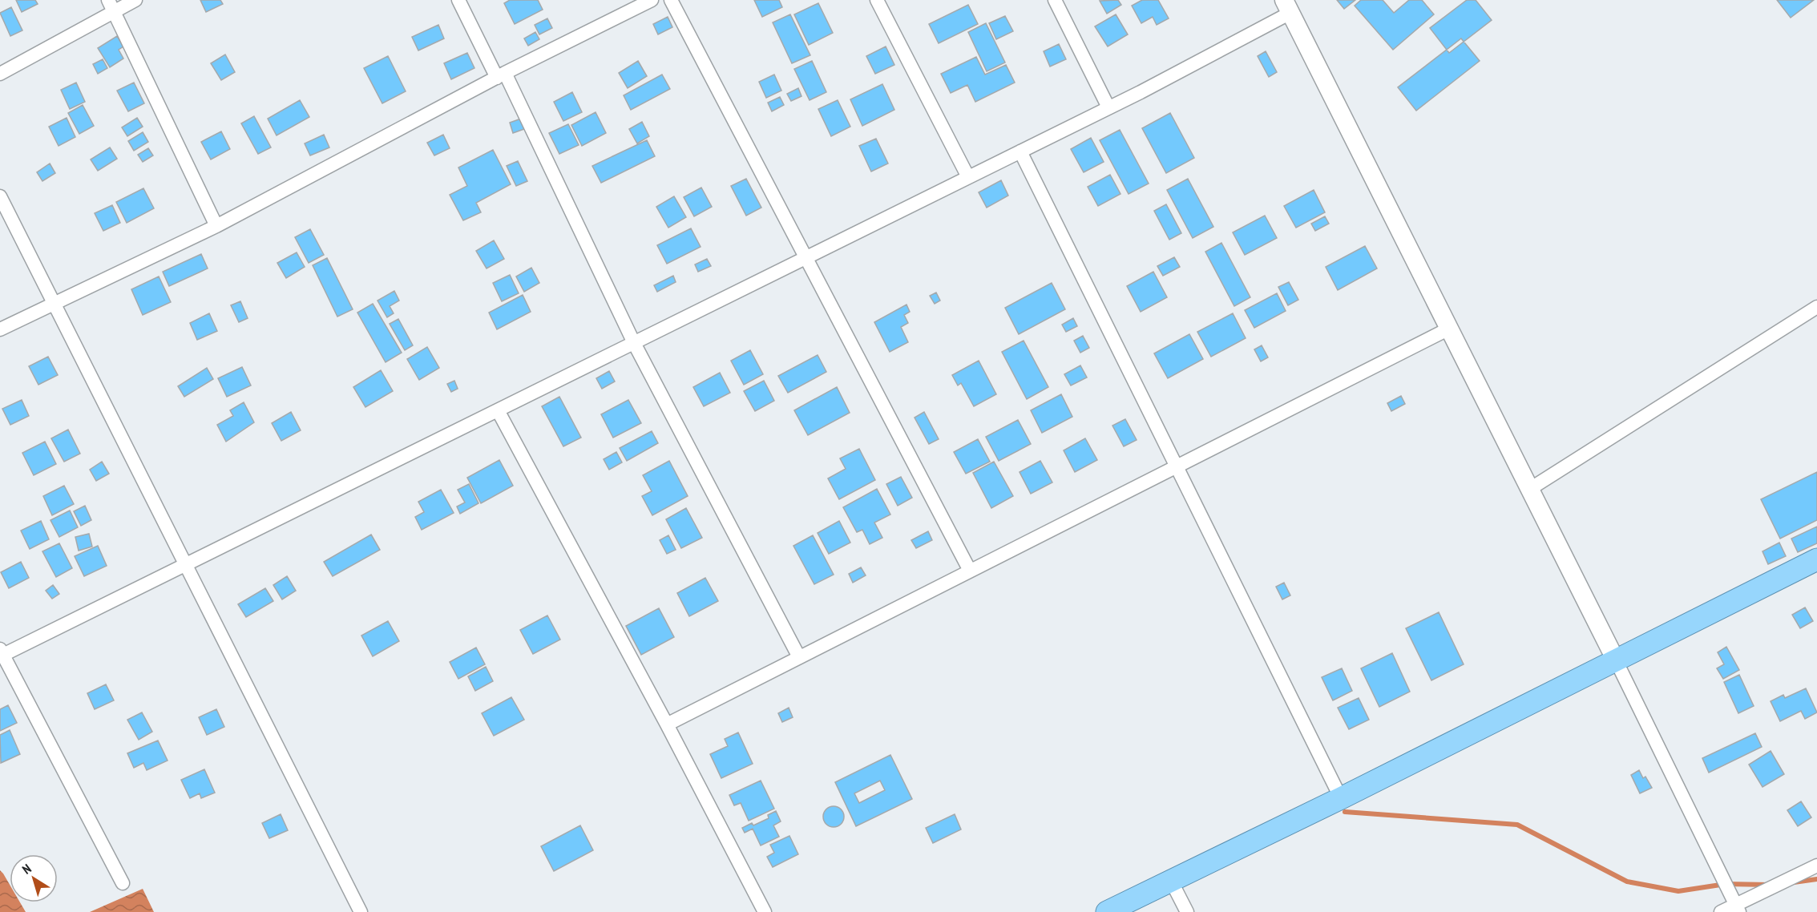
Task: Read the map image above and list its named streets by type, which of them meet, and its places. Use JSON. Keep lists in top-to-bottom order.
{
  "north": "top left"
}
